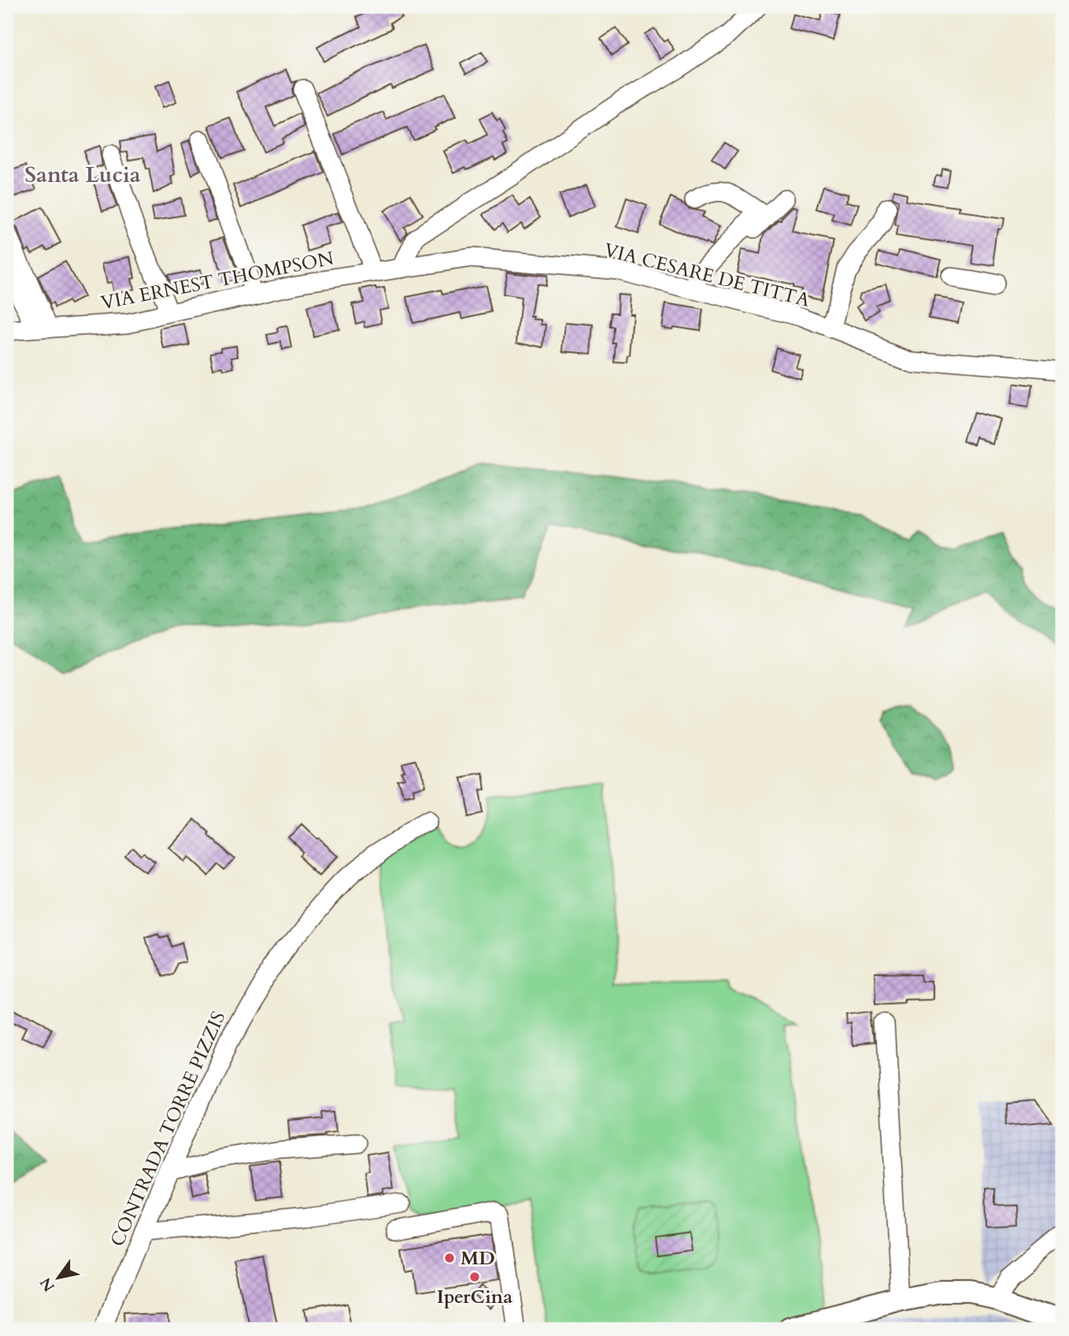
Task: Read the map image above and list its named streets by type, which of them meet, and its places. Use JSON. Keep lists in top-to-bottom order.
{
  "streets": {
    "street": ["VIA CESARE DE TITTA", "VIA ERNEST THOMPSON", "CONTRADA TORRE PIZZIS"]
  },
  "crossings": [
    ["VIA CESARE DE TITTA", "VIA ERNEST THOMPSON"]
  ],
  "districts": ["Santa Lucia"],
  "places": ["MD", "IperCina"],
  "north": "bottom left"
}
